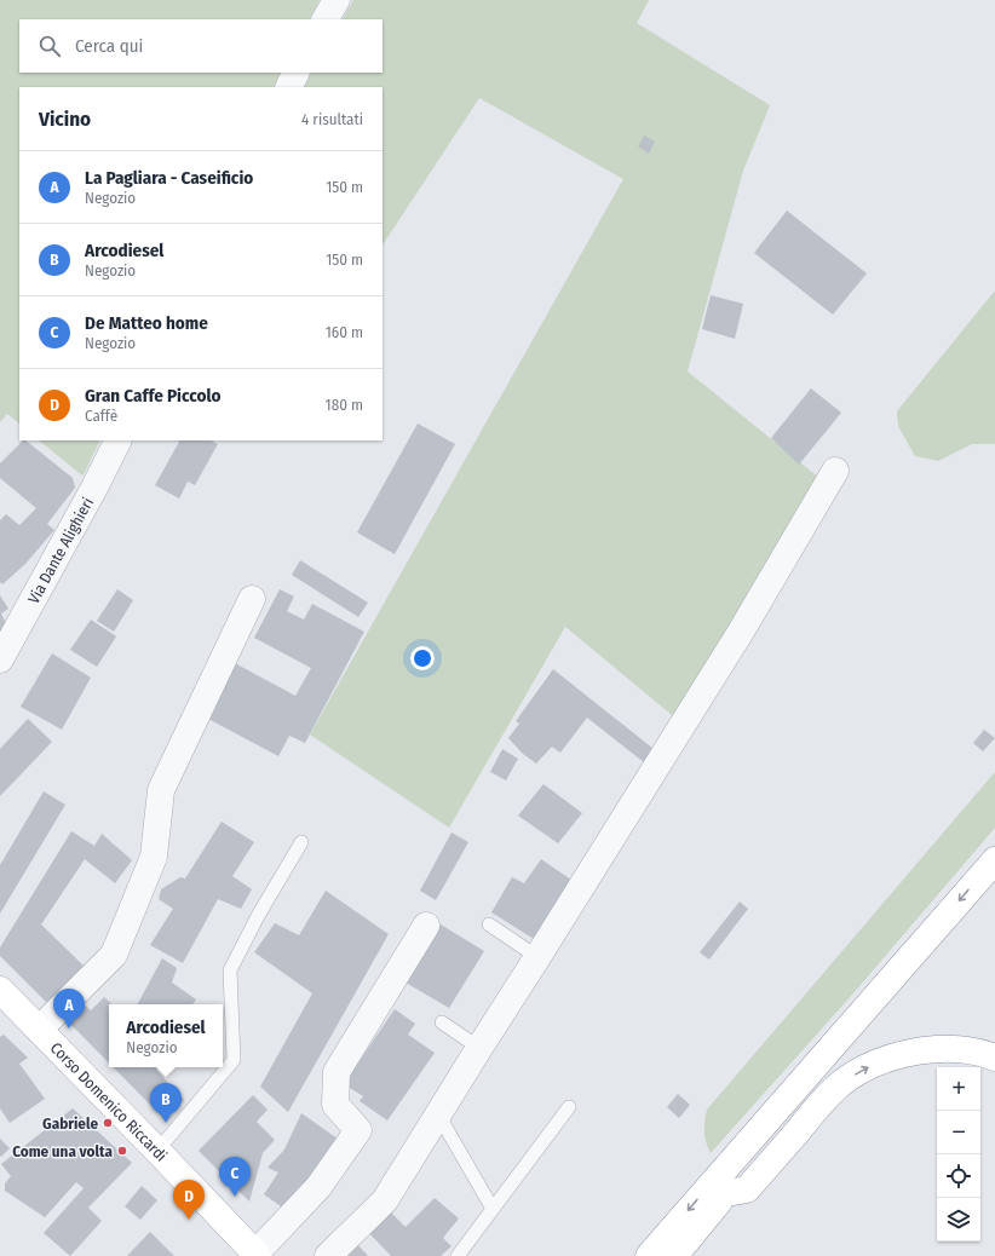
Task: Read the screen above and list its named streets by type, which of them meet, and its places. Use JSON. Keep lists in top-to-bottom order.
{
  "streets": {
    "main road": ["Corso Domenico Riccardi"],
    "street": ["Via Dante Alighieri"]
  },
  "places": ["Gabriele", "Come una volta"],
  "page": {
    "search": "Cerca qui",
    "heading": ["Vicino", "4 risultati"],
    "list": [
      {
        "mark": "A",
        "name": "La Pagliara - Caseificio",
        "note": "Negozio",
        "value": "150 m"
      },
      {
        "mark": "B",
        "name": "Arcodiesel",
        "note": "Negozio",
        "value": "150 m"
      },
      {
        "mark": "C",
        "name": "De Matteo home",
        "note": "Negozio",
        "value": "160 m"
      },
      {
        "mark": "D",
        "name": "Gran Caffe Piccolo",
        "note": "Caffè",
        "value": "180 m"
      }
    ],
    "pins": [
      "A",
      "B",
      "C",
      "D"
    ],
    "popup": ["Arcodiesel", "Negozio"],
    "map_buttons": ["+", "−"]
  }
}
